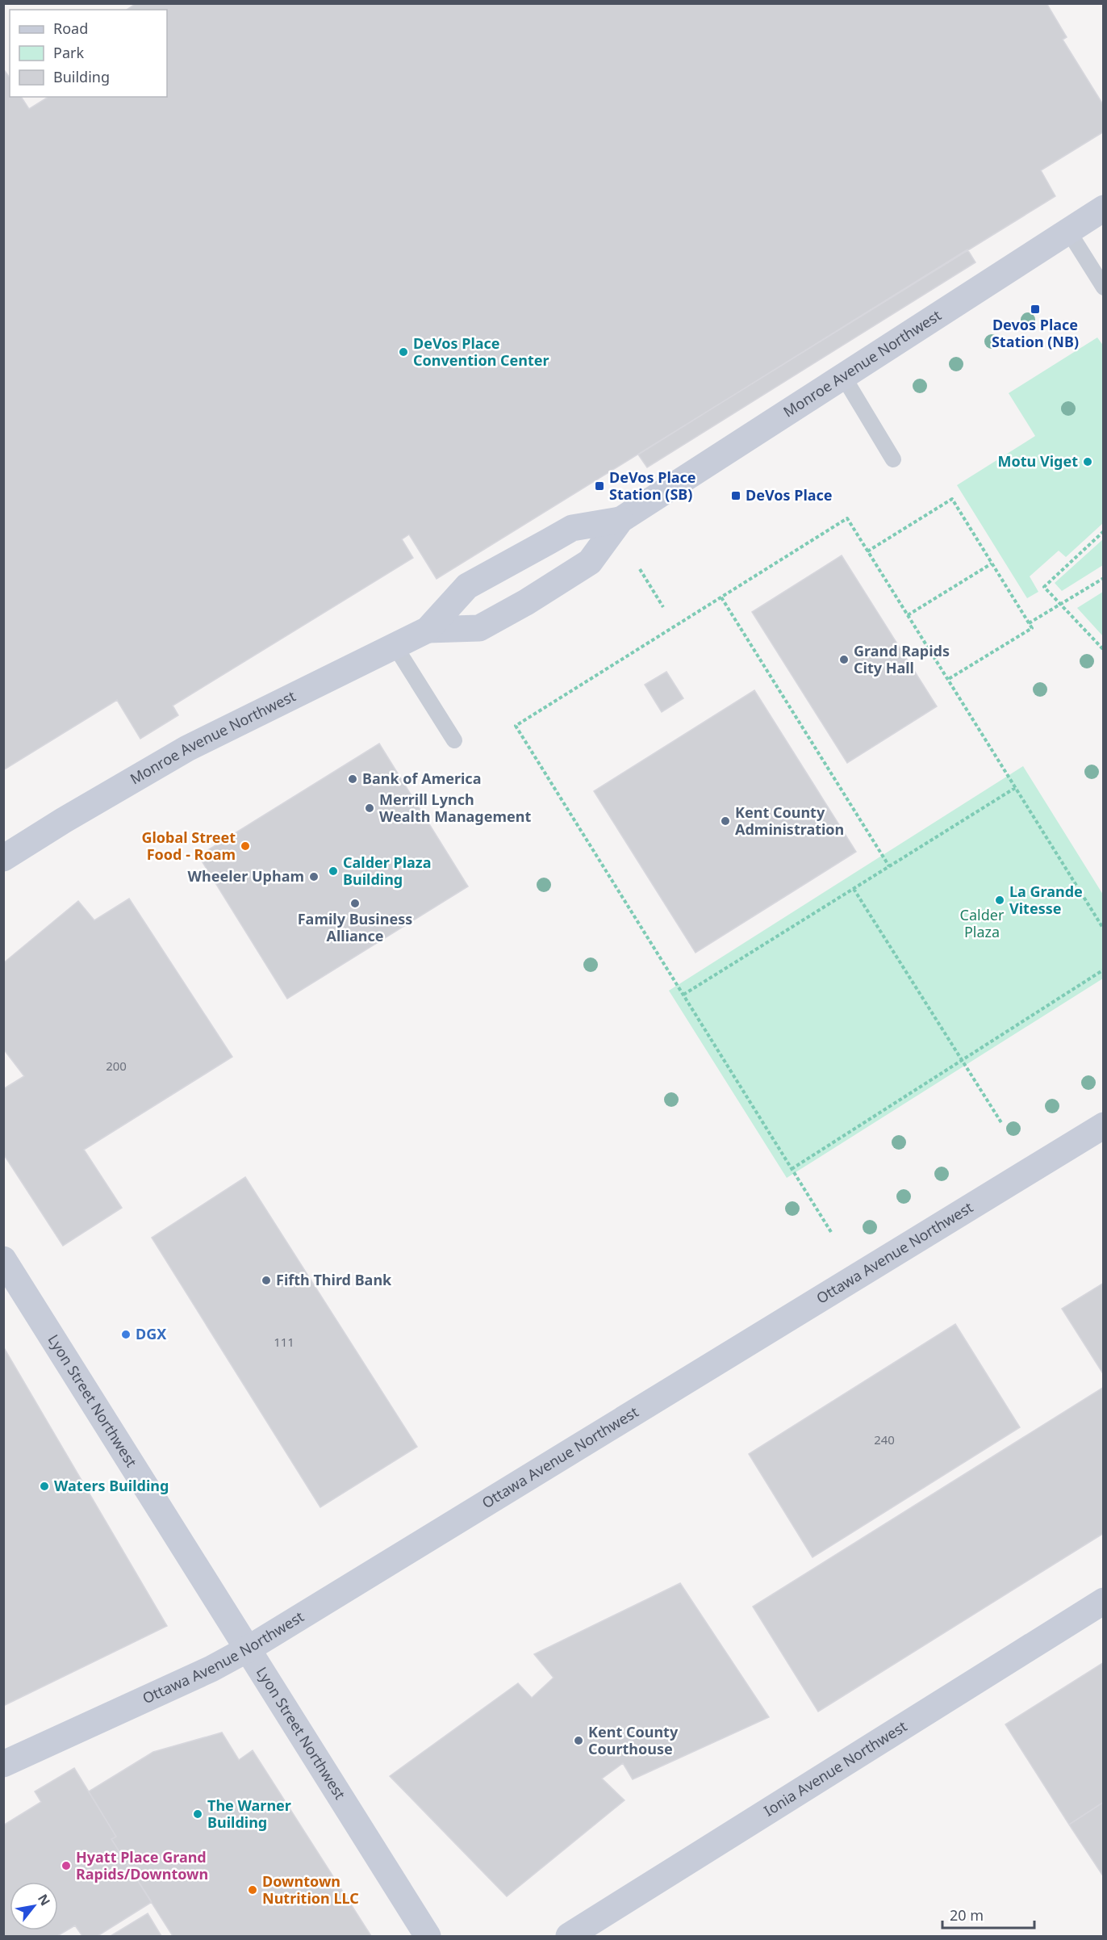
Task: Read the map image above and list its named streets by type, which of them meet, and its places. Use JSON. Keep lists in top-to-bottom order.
{
  "streets": {
    "street": [
      "Monroe Avenue Northwest",
      "Ottawa Avenue Northwest",
      "Lyon Street Northwest",
      "Ionia Avenue Northwest"
    ]
  },
  "crossings": [
    ["Ottawa Avenue Northwest", "Lyon Street Northwest"]
  ],
  "parks": ["Calder Plaza"],
  "places": {
    "transit": ["Devos Place Station (NB)", "DeVos Place Station (SB)", "DeVos Place"],
    "other": [
      "DeVos Place Convention Center",
      "Motu Viget",
      "Grand Rapids City Hall",
      "Bank of America",
      "Merrill Lynch Wealth Management",
      "Kent County Administration",
      "Global Street Food - Roam",
      "Calder Plaza Building",
      "Wheeler Upham",
      "La Grande Vitesse",
      "Family Business Alliance",
      "Fifth Third Bank",
      "DGX",
      "Waters Building",
      "Kent County Courthouse",
      "The Warner Building",
      "Hyatt Place Grand Rapids/Downtown",
      "Downtown Nutrition LLC"
    ]
  },
  "house_numbers": ["200", "111", "240"],
  "legend": ["Road", "Park", "Building"],
  "scale_bar": "20 m",
  "north": "top right"
}
